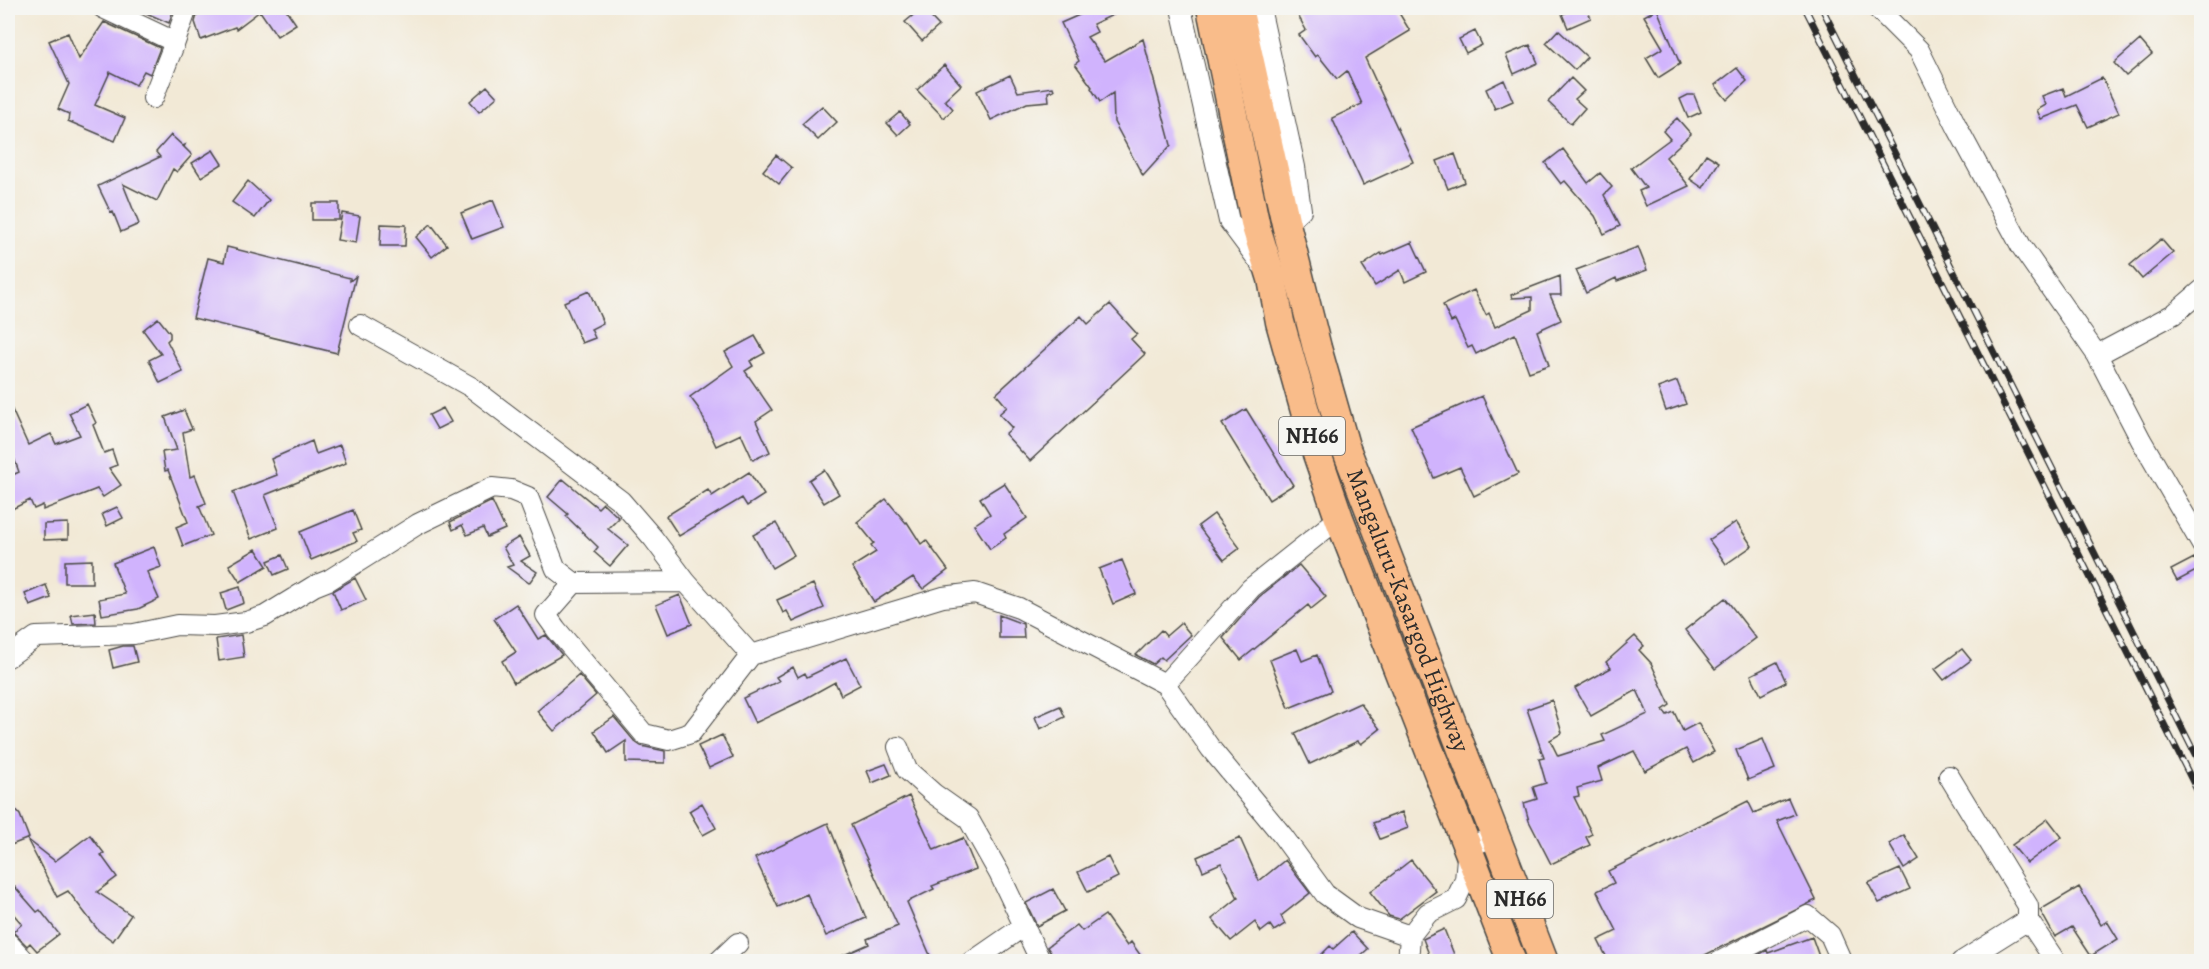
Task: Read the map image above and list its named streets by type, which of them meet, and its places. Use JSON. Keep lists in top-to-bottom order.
{
  "streets": {
    "highway": ["NH66", "Mangaluru-Kasargod Highway"]
  }
}
